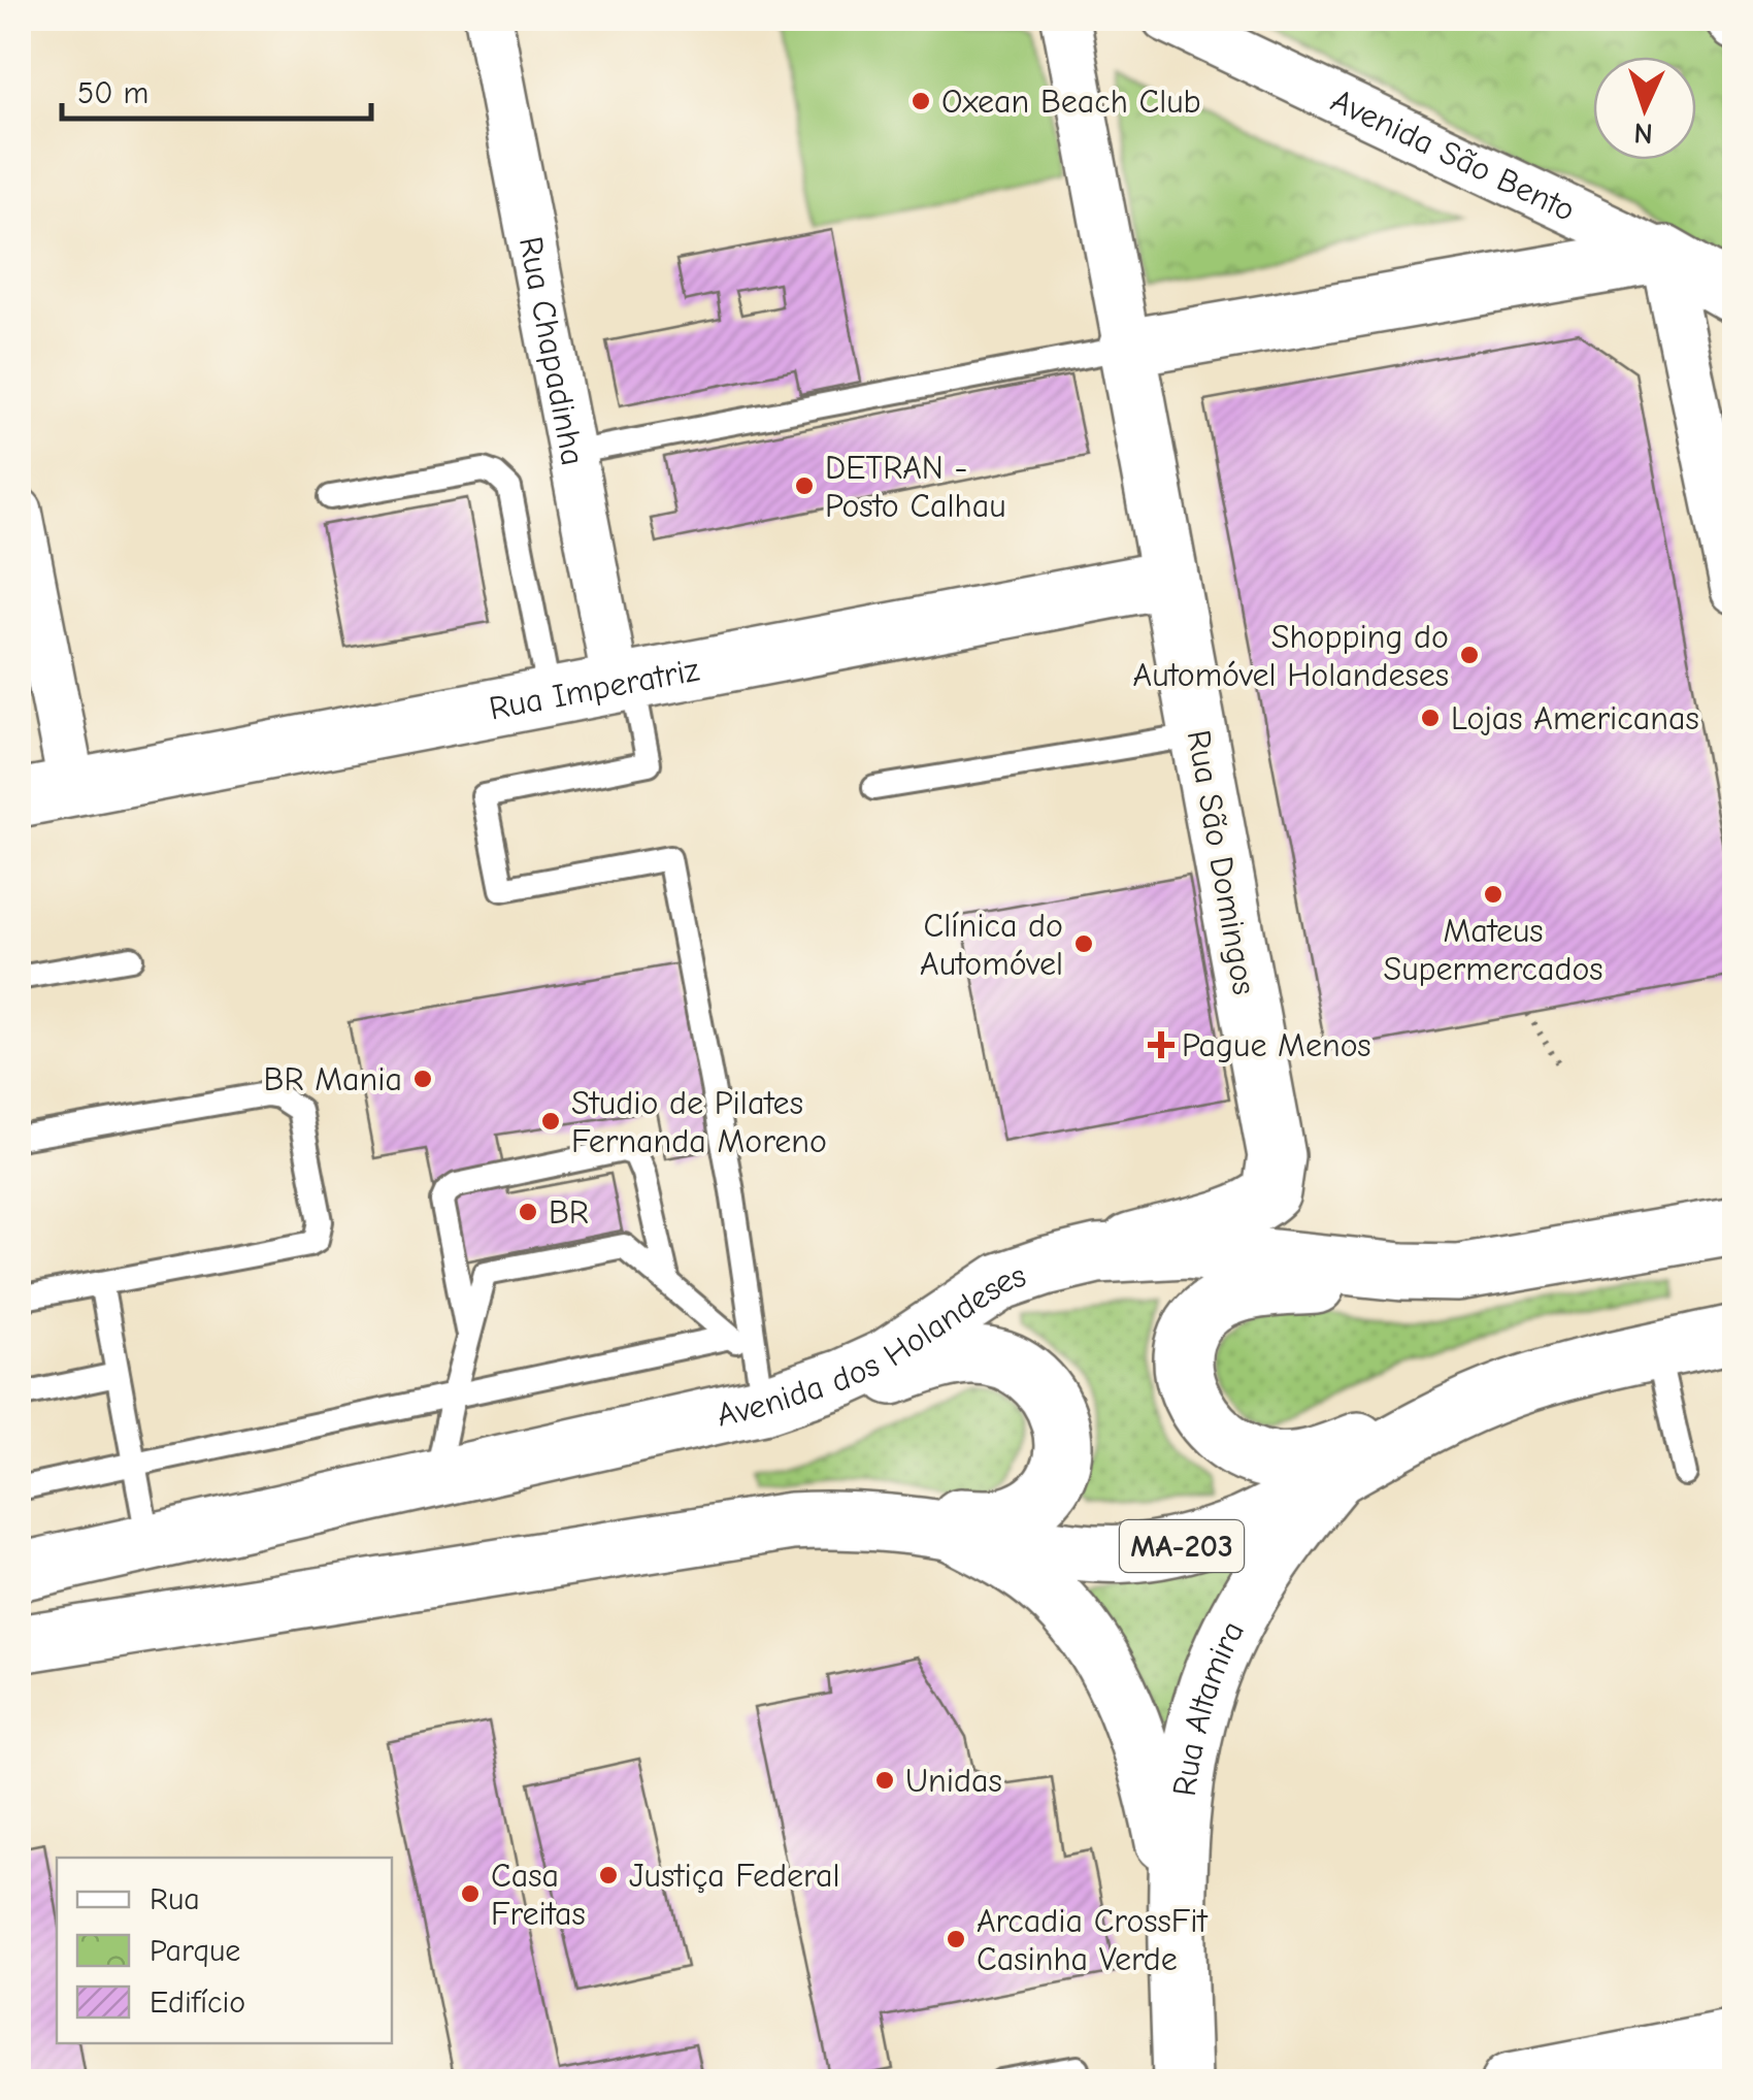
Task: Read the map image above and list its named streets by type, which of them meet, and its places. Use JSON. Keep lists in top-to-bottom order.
{
  "streets": {
    "main road": [
      "Avenida São Bento",
      "Rua Imperatriz",
      "Rua São Domingos",
      "Avenida dos Holandeses",
      "MA-203",
      "Rua Altamira"
    ],
    "street": ["Rua Chapadinha"]
  },
  "crossings": [
    ["Rua Chapadinha", "Rua Imperatriz"],
    ["Rua Imperatriz", "Rua São Domingos"],
    ["Rua São Domingos", "Avenida dos Holandeses"],
    ["MA-203", "Rua Altamira"]
  ],
  "places": {
    "other": [
      "Oxean Beach Club",
      "DETRAN - Posto Calhau",
      "Shopping do Automóvel Holandeses",
      "Lojas Americanas",
      "Mateus Supermercados",
      "Clínica do Automóvel",
      "BR Mania",
      "Studio de Pilates Fernanda Moreno",
      "BR",
      "Unidas",
      "Justiça Federal",
      "Casa Freitas",
      "Arcadia CrossFit Casinha Verde"
    ],
    "health": ["Pague Menos"]
  },
  "legend": ["Rua", "Parque", "Edifício"],
  "scale_bar": "50 m",
  "north": "bottom"
}
